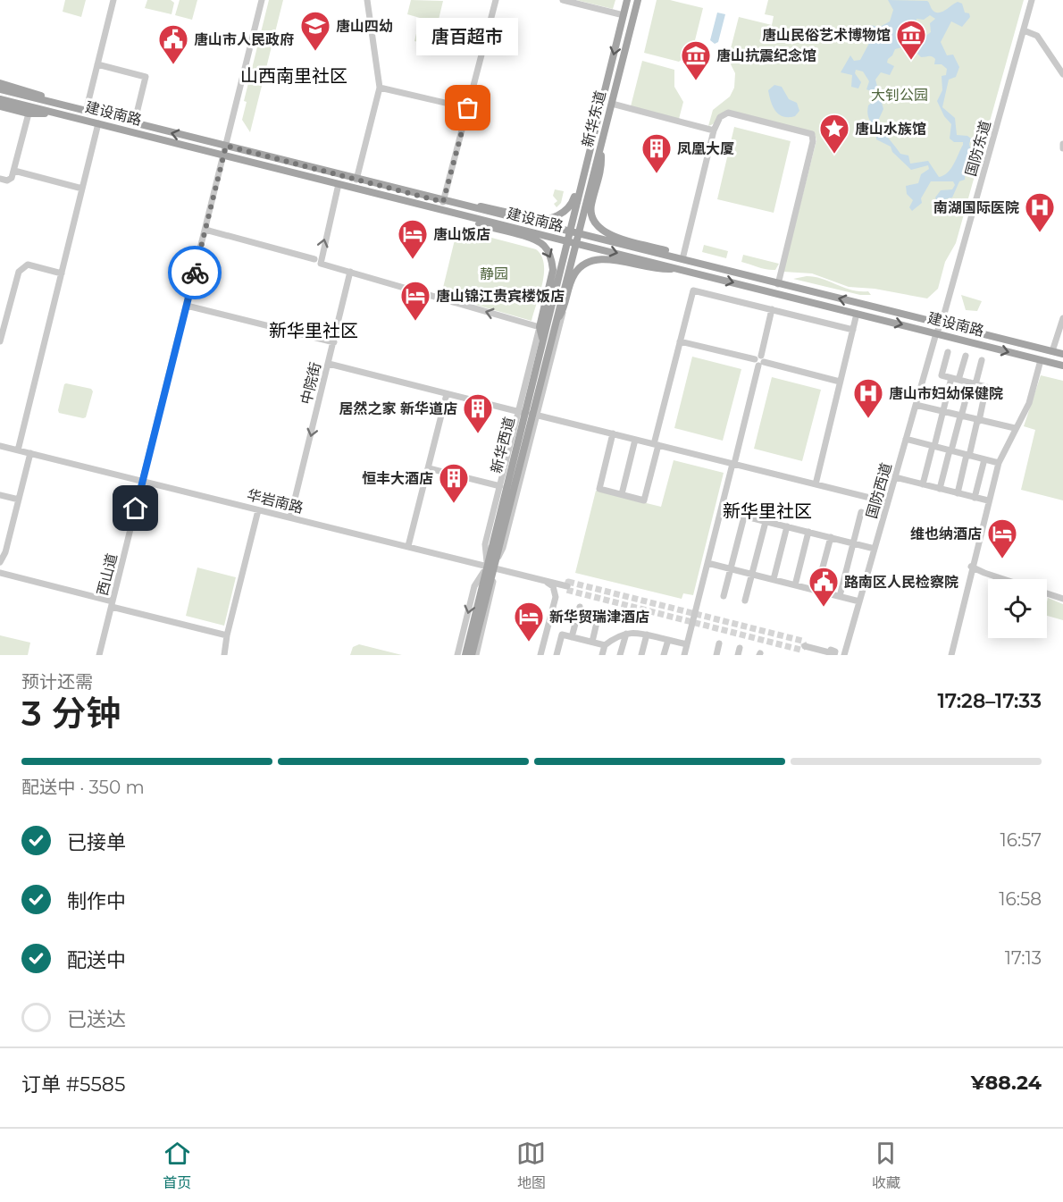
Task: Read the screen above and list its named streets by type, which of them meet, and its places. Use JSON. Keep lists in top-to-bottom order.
{
  "streets": {
    "main road": ["建设南路", "新华东道", "新华西道"],
    "street": [
      "国防东道",
      "中院街",
      "国防西道",
      "华岩南路",
      "西山道"
    ]
  },
  "crossings": [
    ["建设南路", "新华东道"],
    ["建设南路", "国防东道"],
    ["建设南路", "新华西道"],
    ["建设南路", "国防西道"],
    ["建设南路", "西山道"],
    ["新华东道", "新华西道"],
    ["国防东道", "国防西道"],
    ["中院街", "华岩南路"],
    ["新华西道", "华岩南路"],
    ["华岩南路", "西山道"]
  ],
  "one_way": ["中院街"],
  "districts": ["山西南里社区", "新华里社区", "新华里社区"],
  "parks": ["大钊公园", "静园"],
  "places": {
    "school or university": ["唐山四幼"],
    "museum": ["唐山民俗艺术博物馆", "唐山抗震纪念馆"],
    "public building": ["唐山市人民政府", "路南区人民检察院"],
    "other": ["唐百超市"],
    "place": ["唐山水族馆"],
    "building": ["凤凰大厦", "居然之家 新华道店", "恒丰大酒店"],
    "hospital": ["南湖国际医院", "唐山市妇幼保健院"],
    "hotel": [
      "唐山饭店",
      "唐山锦江贵宾楼饭店",
      "维也纳酒店",
      "新华贸瑞津酒店"
    ]
  },
  "page": {
    "bubble": "唐百超市",
    "heading": ["3 分钟", "预计还需", "17:28–17:33"],
    "panel": ["订单 #5585", "¥88.24"],
    "bar": "配送中 · 350 m",
    "list": [
      ["已接单", "16:57"],
      ["制作中", "16:58"],
      ["配送中", "17:13"],
      "已送达"
    ],
    "tabs": ["首页", "地图", "收藏"]
  }
}
